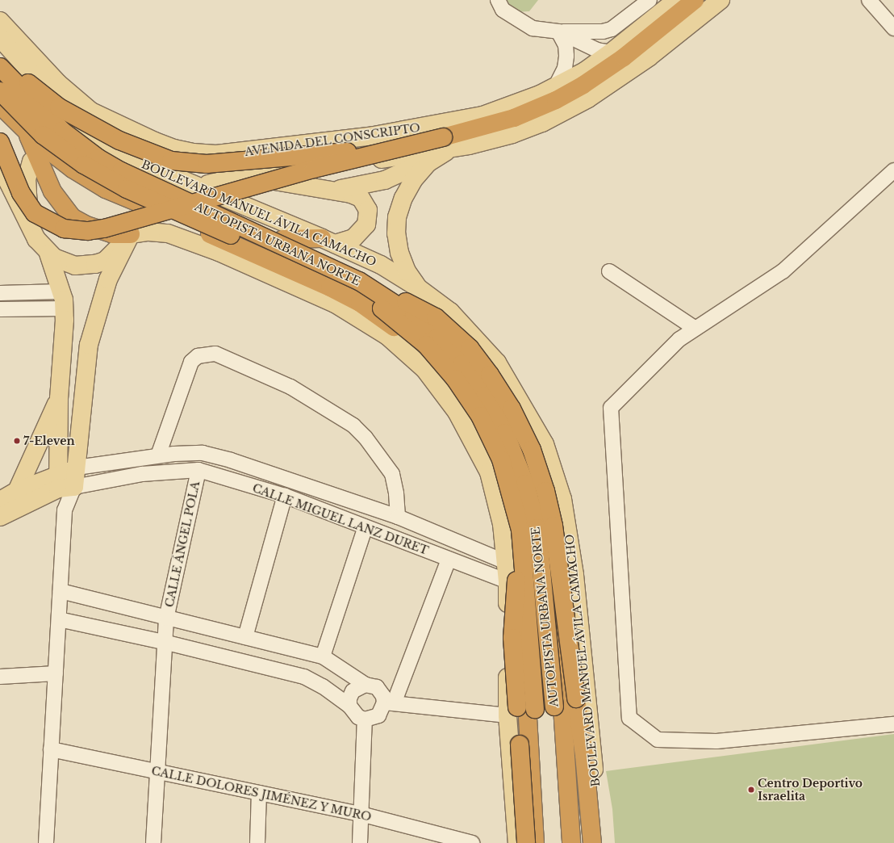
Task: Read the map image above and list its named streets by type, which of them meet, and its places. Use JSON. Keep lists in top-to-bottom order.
{
  "streets": {
    "highway": ["BOULEVARD MANUEL ÁVILA CAMACHO", "AUTOPISTA URBANA NORTE"],
    "main road": ["AVENIDA DEL CONSCRIPTO"],
    "street": ["CALLE MIGUEL LANZ DURET", "CALLE ÁNGEL POLA", "CALLE DOLORES JIMÉNEZ Y MURO"]
  },
  "crossings": [
    ["BOULEVARD MANUEL ÁVILA CAMACHO", "AUTOPISTA URBANA NORTE"],
    ["CALLE MIGUEL LANZ DURET", "CALLE ÁNGEL POLA"],
    ["CALLE ÁNGEL POLA", "CALLE DOLORES JIMÉNEZ Y MURO"]
  ],
  "places": ["7-Eleven", "Centro Deportivo Israelita"]
}
